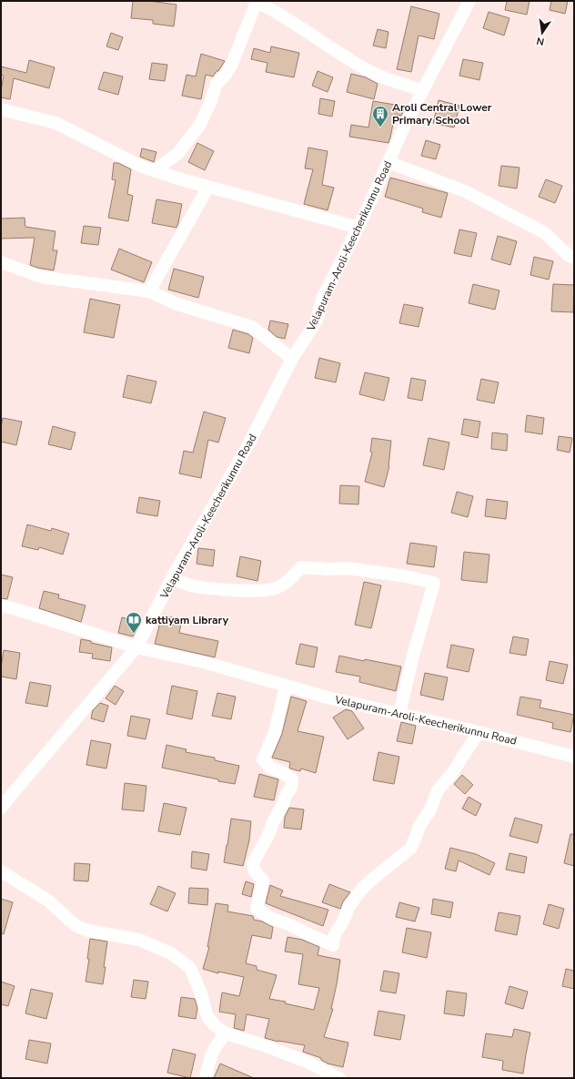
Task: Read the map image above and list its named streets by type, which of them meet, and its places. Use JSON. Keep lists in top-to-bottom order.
{
  "streets": {
    "street": ["Velapuram-Aroli-Keecherikunnu Road"]
  },
  "places": {
    "building": ["Aroli Central Lower Primary School"],
    "library": ["kattiyam Library"]
  },
  "north": "bottom"
}
